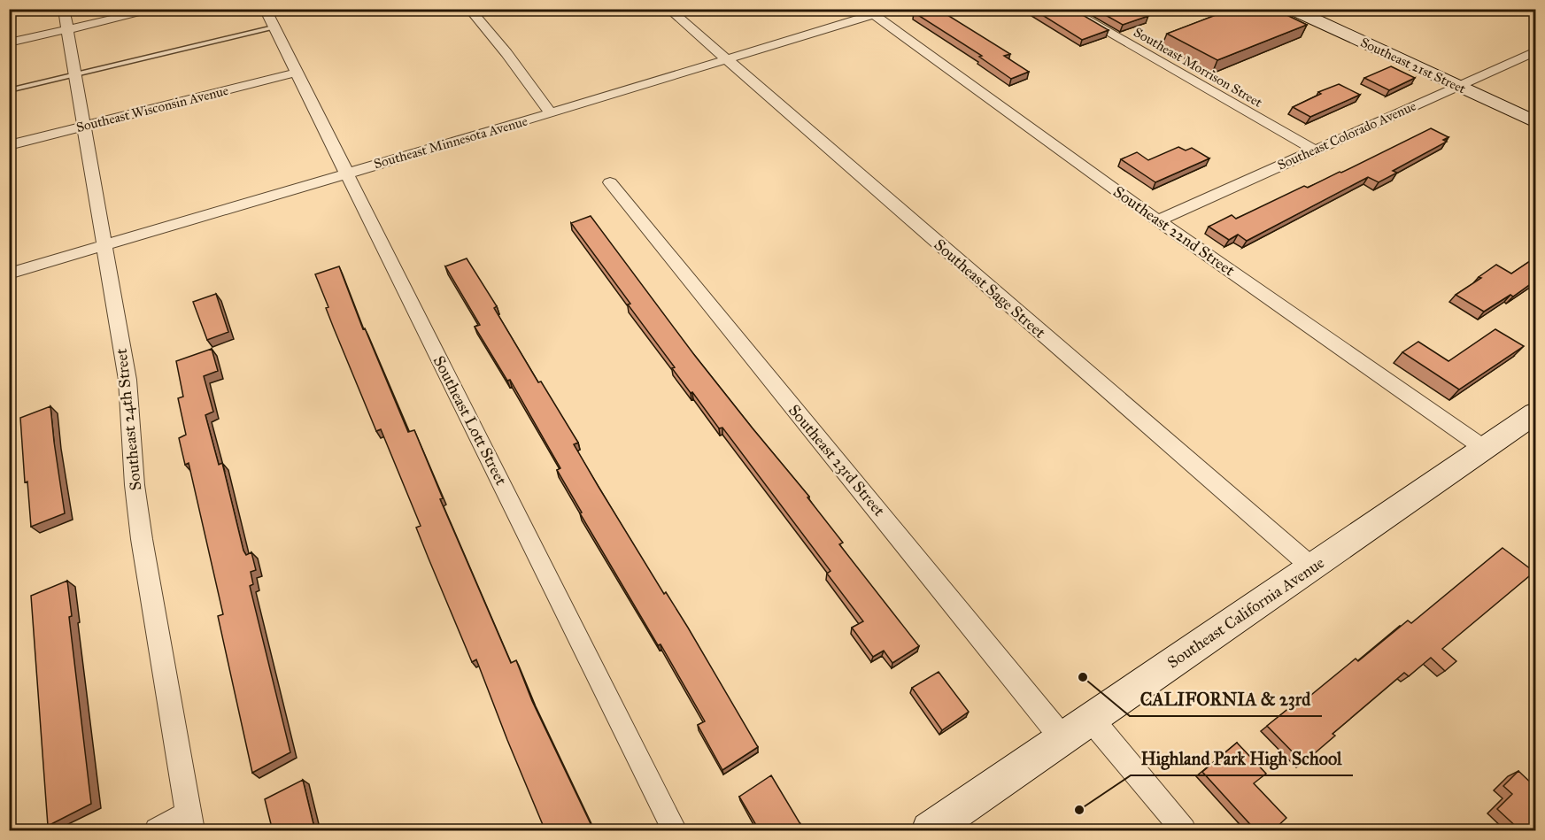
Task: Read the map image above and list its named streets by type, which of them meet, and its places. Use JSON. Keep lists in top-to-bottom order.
{
  "streets": {
    "main road": ["Southeast 21st Street", "Southeast California Avenue"],
    "street": [
      "Southeast Morrison Street",
      "Southeast Wisconsin Avenue",
      "Southeast Colorado Avenue",
      "Southeast Minnesota Avenue",
      "Southeast 22nd Street",
      "Southeast Sage Street",
      "Southeast 24th Street",
      "Southeast Lott Street",
      "Southeast 23rd Street"
    ]
  },
  "crossings": [
    ["Southeast 21st Street", "Southeast Colorado Avenue"],
    ["Southeast Morrison Street", "Southeast Colorado Avenue"],
    ["Southeast Wisconsin Avenue", "Southeast 24th Street"],
    ["Southeast Wisconsin Avenue", "Southeast Lott Street"],
    ["Southeast Colorado Avenue", "Southeast 22nd Street"],
    ["Southeast Minnesota Avenue", "Southeast 22nd Street"],
    ["Southeast Minnesota Avenue", "Southeast Sage Street"],
    ["Southeast Minnesota Avenue", "Southeast 24th Street"],
    ["Southeast Minnesota Avenue", "Southeast Lott Street"],
    ["Southeast 22nd Street", "Southeast California Avenue"],
    ["Southeast Sage Street", "Southeast California Avenue"],
    ["Southeast 23rd Street", "Southeast California Avenue"]
  ],
  "places": ["CALIFORNIA & 23rd", "Highland Park High School"]
}
